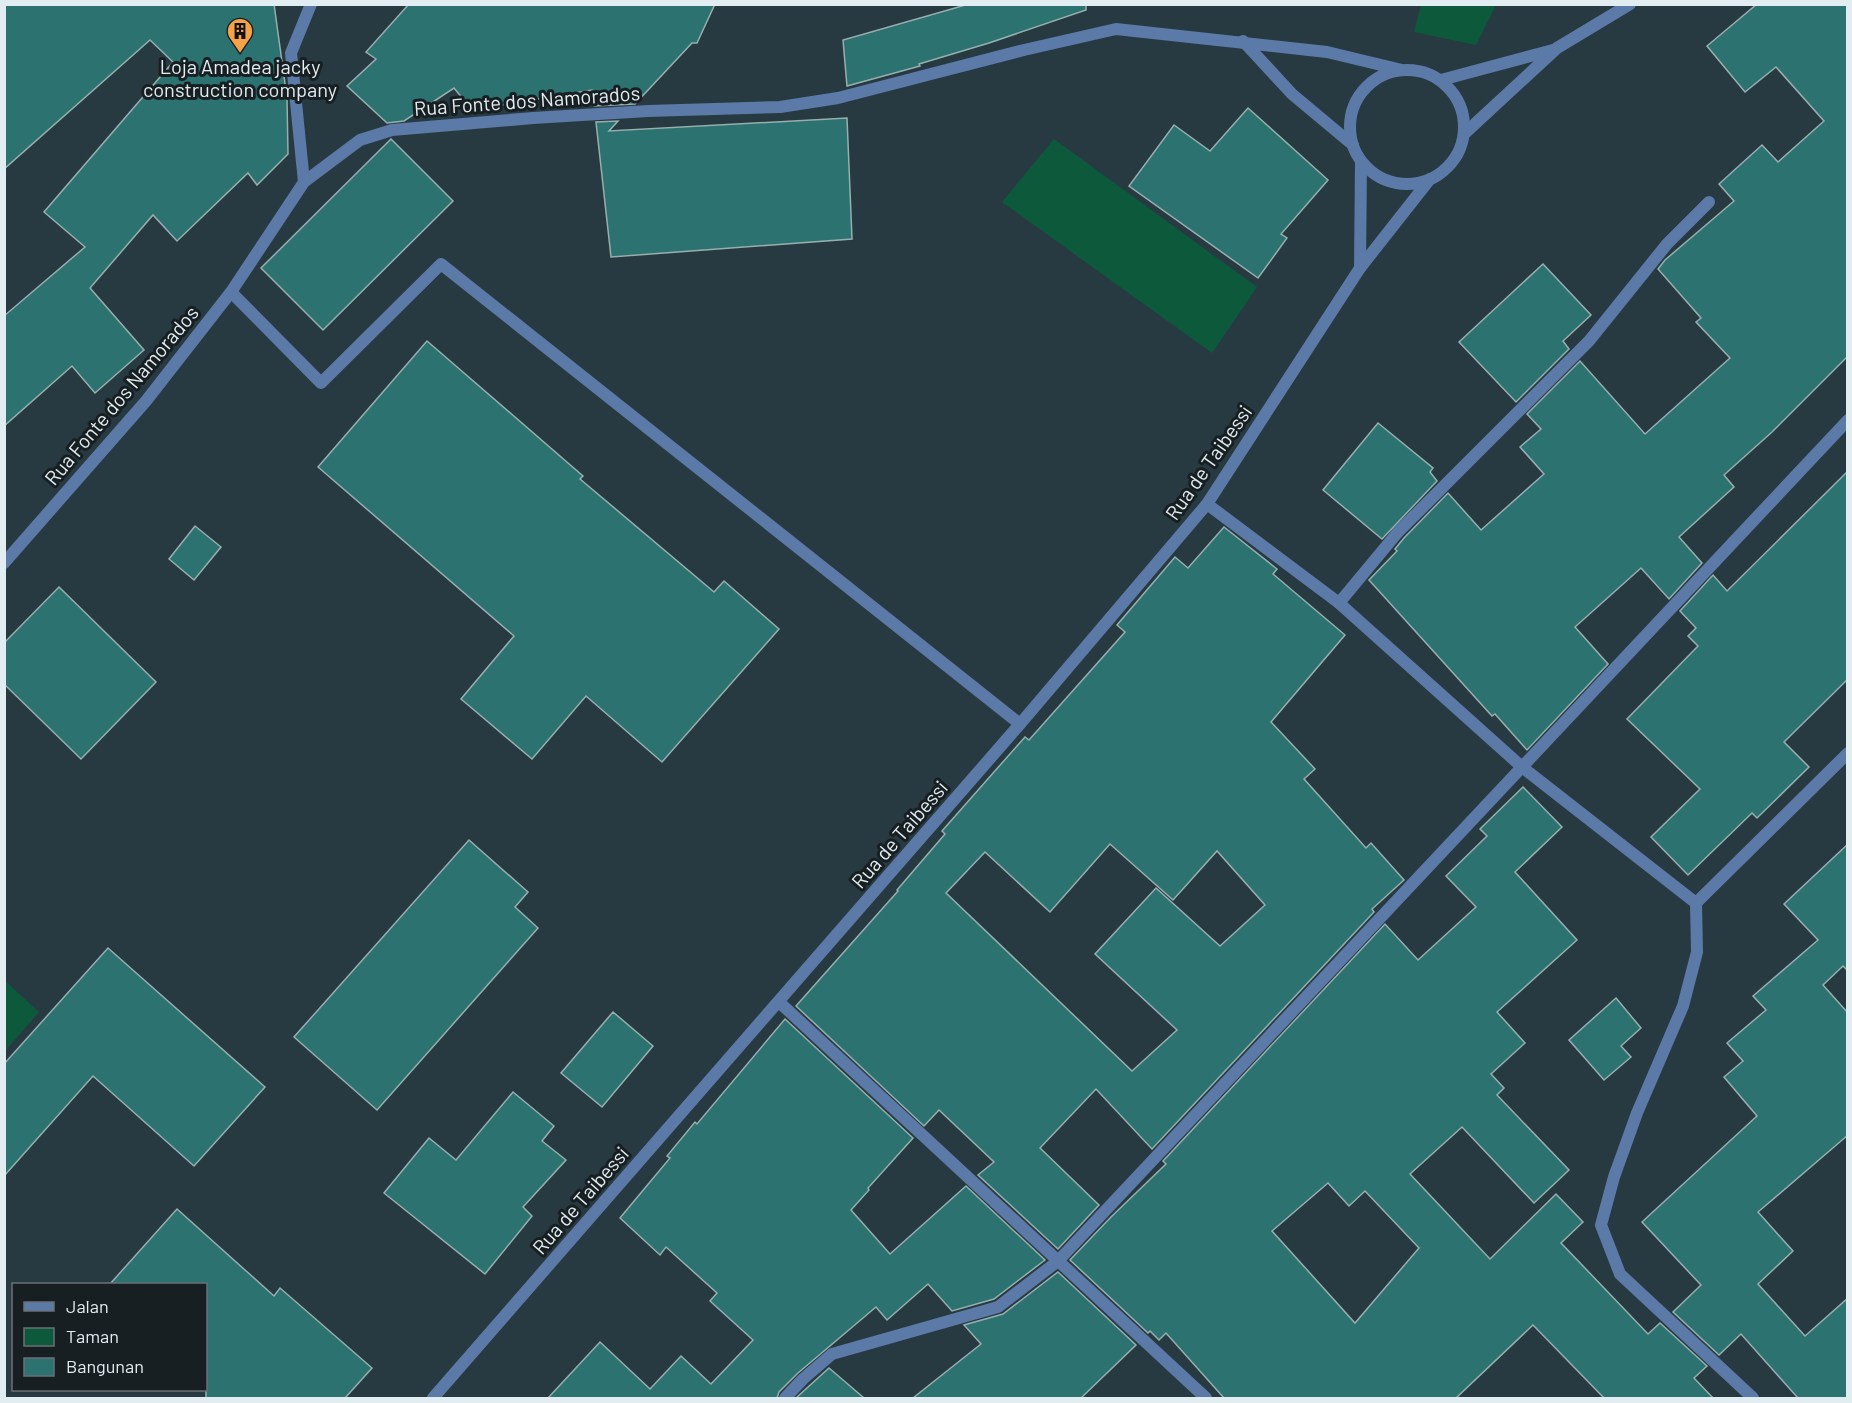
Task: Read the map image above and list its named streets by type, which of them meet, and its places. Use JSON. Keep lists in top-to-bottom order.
{
  "streets": {
    "street": ["Rua Fonte dos Namorados", "Rua de Taibessi"]
  },
  "crossings": [
    ["Rua Fonte dos Namorados", "Rua de Taibessi"]
  ],
  "places": {
    "building": ["Loja Amadea jacky construction company"]
  },
  "legend": ["Jalan", "Taman", "Bangunan"]
}
